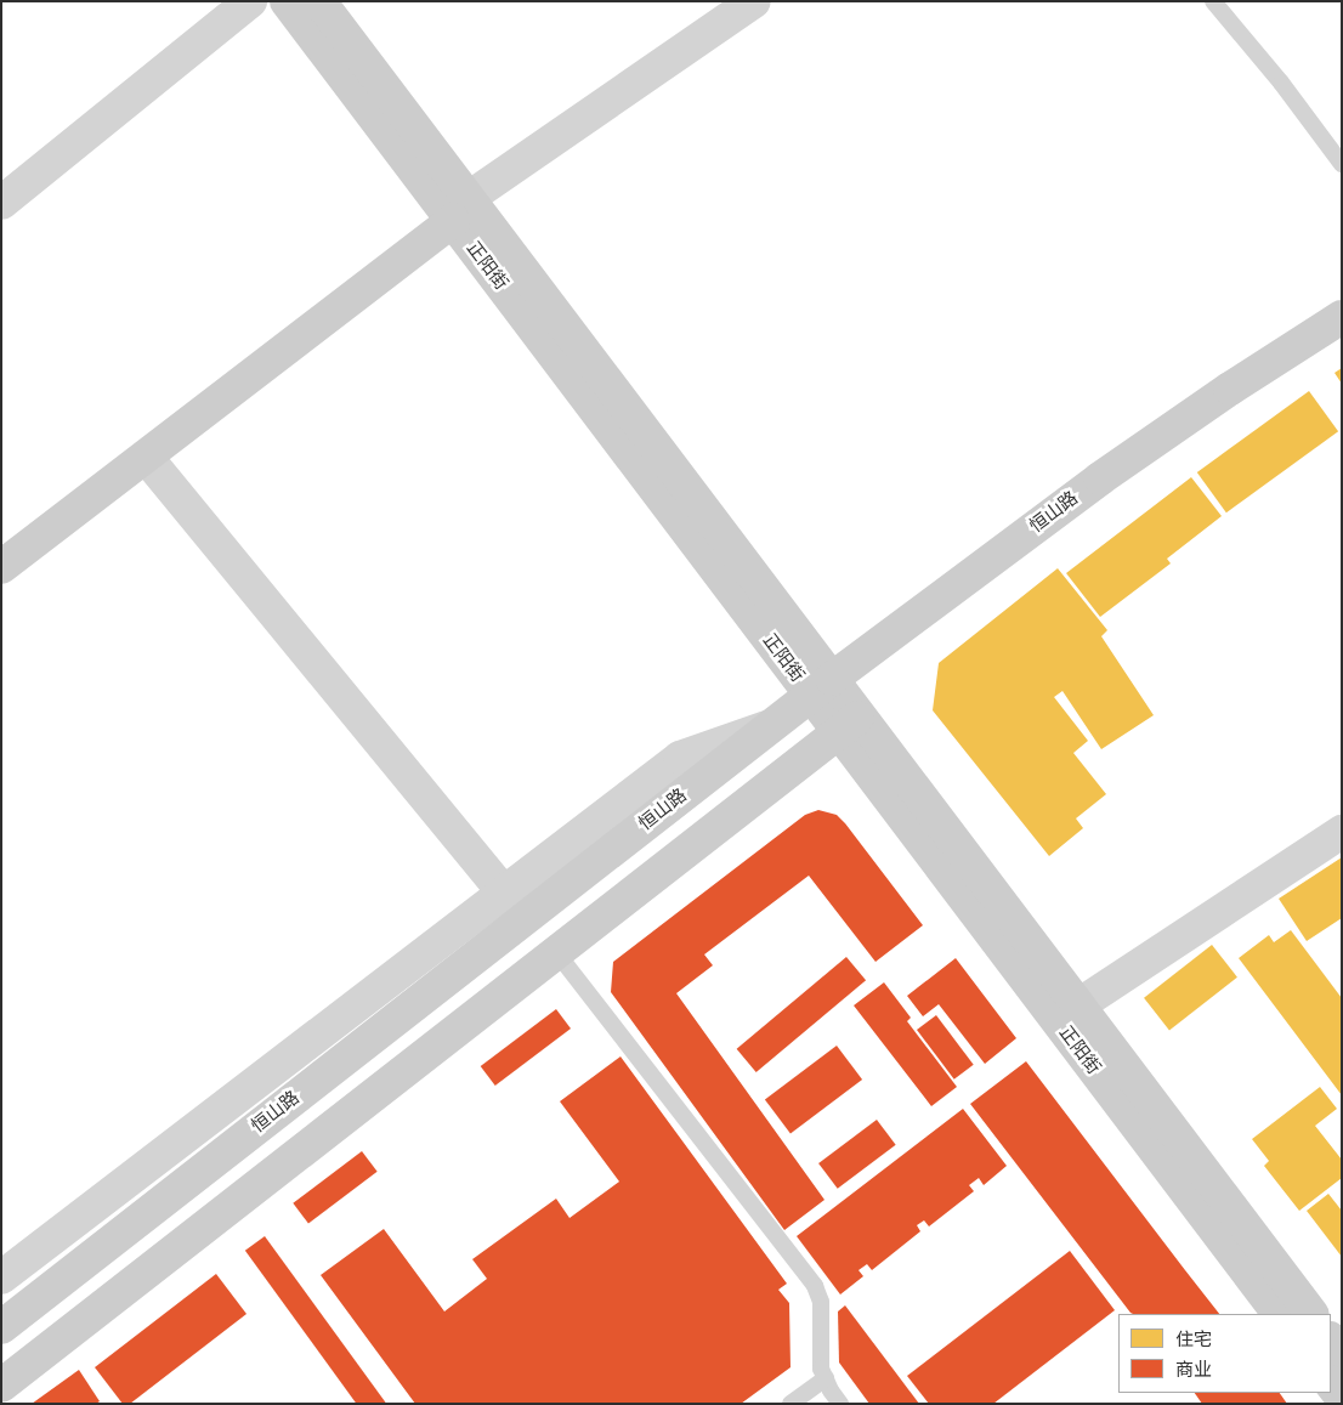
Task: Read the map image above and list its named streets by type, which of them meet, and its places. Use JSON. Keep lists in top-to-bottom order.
{
  "streets": {
    "main road": ["正阳街", "恒山路"]
  },
  "crossings": [
    ["正阳街", "恒山路"]
  ],
  "legend": ["住宅", "商业"]
}
